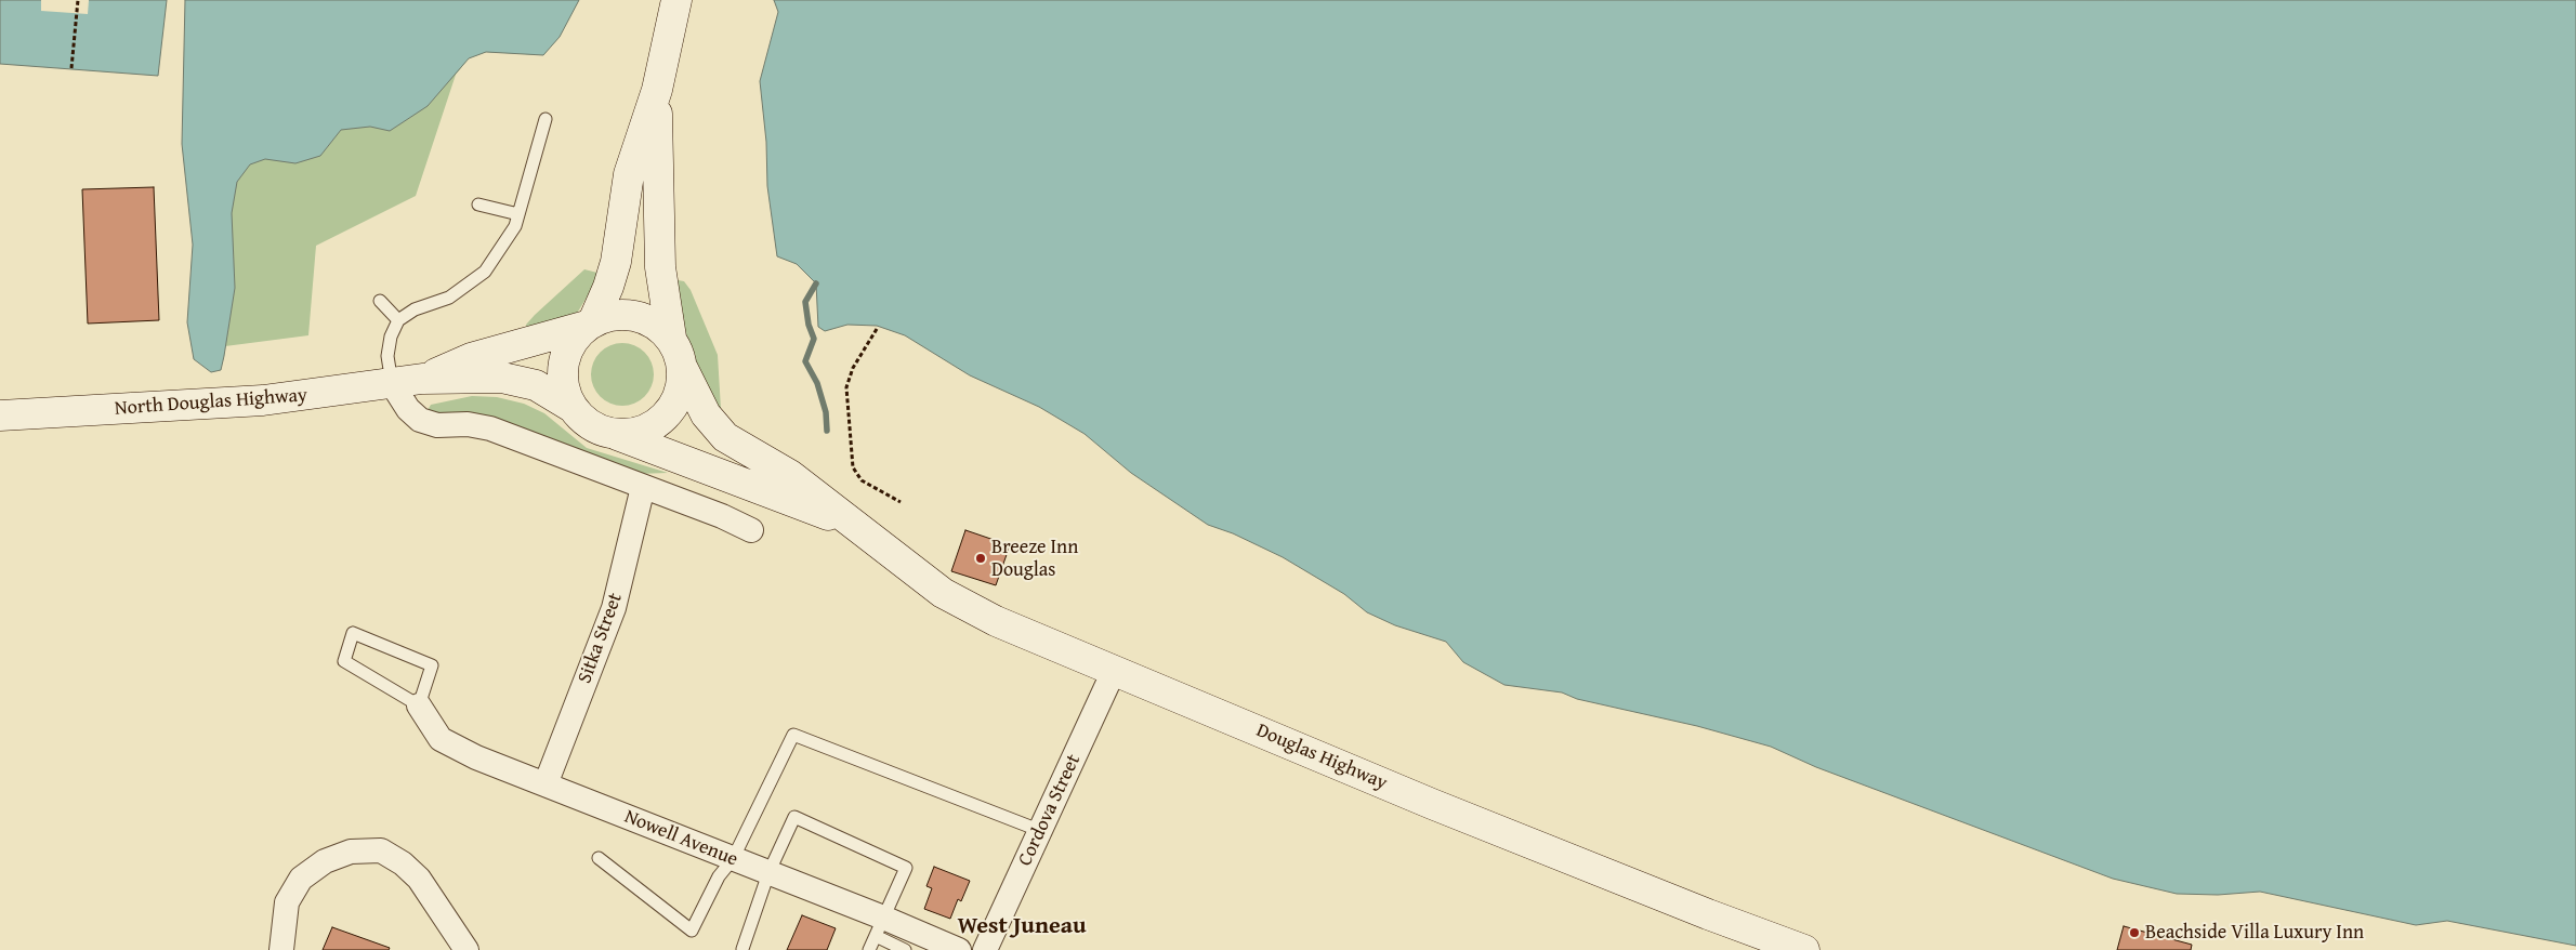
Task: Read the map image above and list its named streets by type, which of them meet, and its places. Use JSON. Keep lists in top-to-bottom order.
{
  "streets": {
    "main road": ["North Douglas Highway", "Douglas Highway"],
    "street": ["Sitka Street", "Cordova Street", "Nowell Avenue"]
  },
  "crossings": [
    ["Sitka Street", "Nowell Avenue"],
    ["Douglas Highway", "Cordova Street"]
  ],
  "districts": ["West Juneau"],
  "places": ["Breeze Inn Douglas", "Beachside Villa Luxury Inn"]
}
